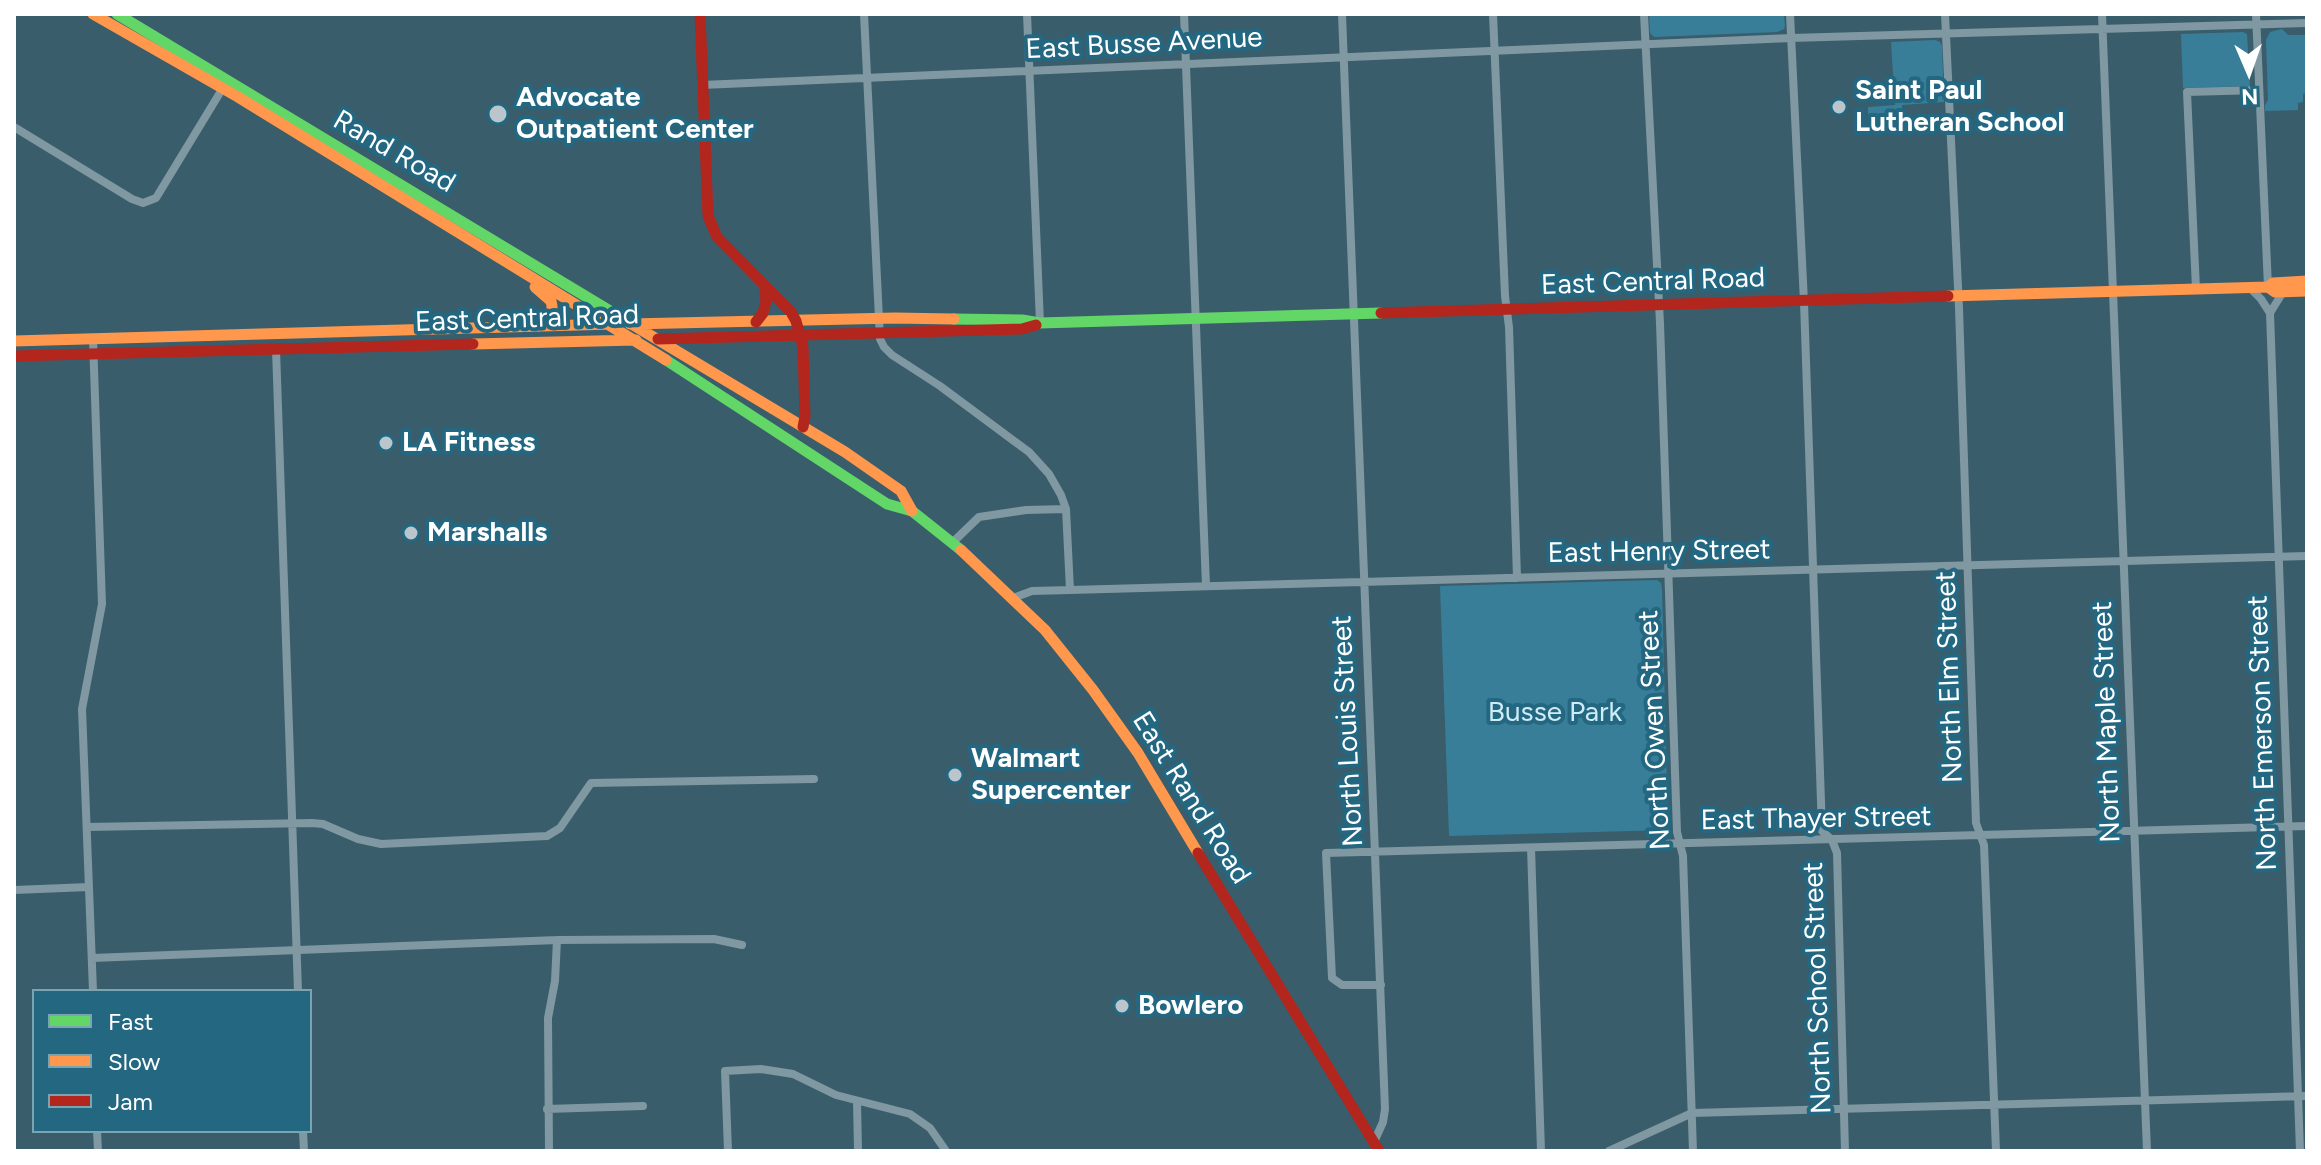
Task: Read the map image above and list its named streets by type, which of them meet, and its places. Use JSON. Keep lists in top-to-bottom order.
{
  "streets": {
    "main road": ["Rand Road", "East Central Road", "East Rand Road"],
    "street": [
      "East Busse Avenue",
      "East Henry Street",
      "North Elm Street",
      "North Maple Street",
      "North Owen Street",
      "North Louis Street",
      "North Emerson Street",
      "East Thayer Street",
      "North School Street"
    ]
  },
  "crossings": [
    ["East Busse Avenue", "North Elm Street"],
    ["East Busse Avenue", "North Maple Street"],
    ["East Busse Avenue", "North Owen Street"],
    ["East Busse Avenue", "North Louis Street"],
    ["East Busse Avenue", "North School Street"],
    ["Rand Road", "East Central Road"],
    ["Rand Road", "East Rand Road"],
    ["East Central Road", "North Elm Street"],
    ["East Central Road", "North Maple Street"],
    ["East Central Road", "North Owen Street"],
    ["East Central Road", "North Louis Street"],
    ["East Central Road", "East Rand Road"],
    ["East Central Road", "North School Street"],
    ["East Henry Street", "North Elm Street"],
    ["East Henry Street", "North Maple Street"],
    ["East Henry Street", "North Owen Street"],
    ["East Henry Street", "North Louis Street"],
    ["East Henry Street", "North Emerson Street"],
    ["East Henry Street", "East Rand Road"],
    ["East Henry Street", "North School Street"],
    ["North Elm Street", "East Thayer Street"],
    ["North Maple Street", "East Thayer Street"],
    ["North Owen Street", "East Thayer Street"],
    ["North Louis Street", "East Rand Road"],
    ["North Louis Street", "East Thayer Street"],
    ["North Emerson Street", "East Thayer Street"],
    ["East Thayer Street", "North School Street"]
  ],
  "parks": ["Busse Park"],
  "places": [
    "Saint Paul Lutheran School",
    "Advocate Outpatient Center",
    "LA Fitness",
    "Marshalls",
    "Walmart Supercenter",
    "Bowlero"
  ],
  "legend": ["Fast", "Slow", "Jam"],
  "north": "bottom"
}
